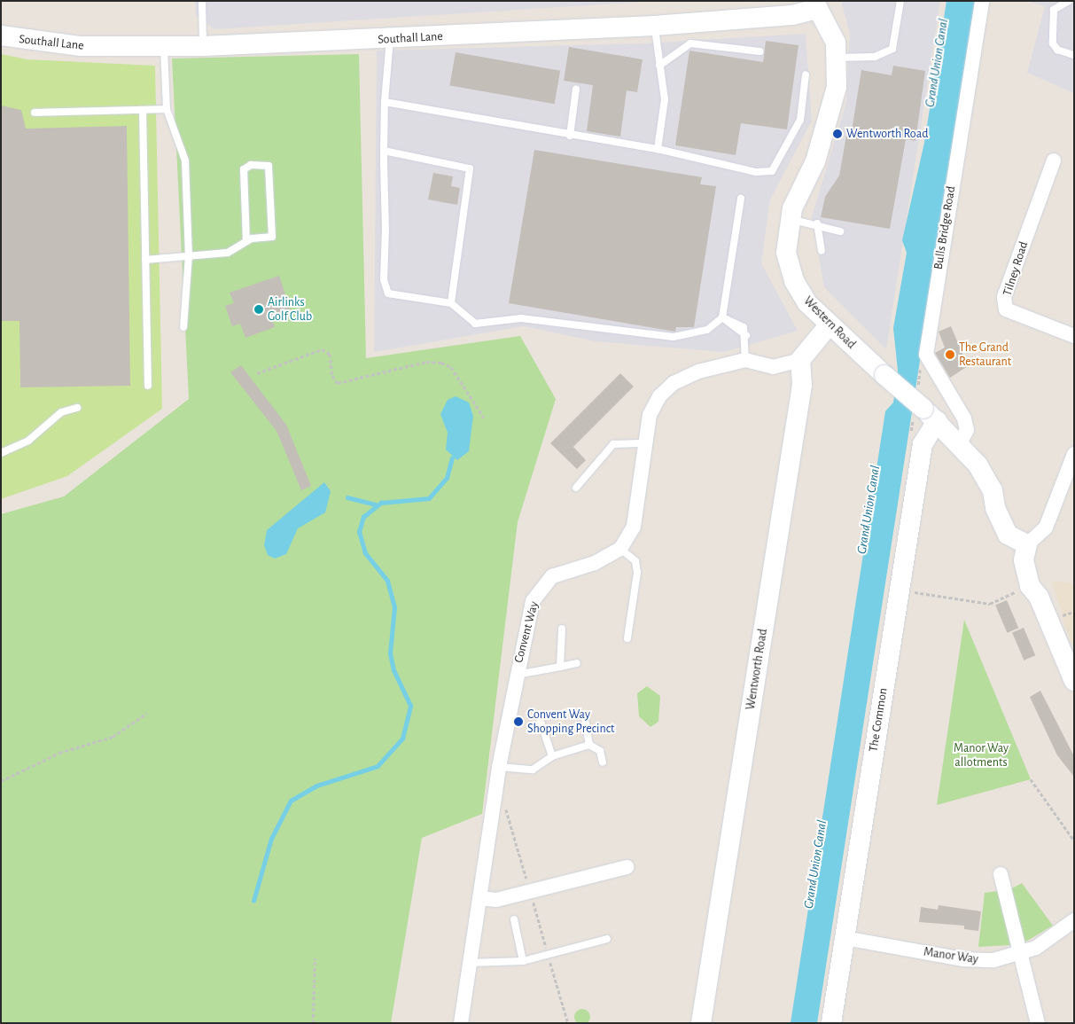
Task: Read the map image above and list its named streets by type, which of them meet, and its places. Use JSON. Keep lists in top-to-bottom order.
{
  "streets": {
    "street": [
      "Southall Lane",
      "Bulls Bridge Road",
      "Tilney Road",
      "Western Road",
      "Convent Way",
      "Wentworth Road",
      "The Common",
      "Manor Way"
    ]
  },
  "crossings": [
    ["Southall Lane", "Western Road"],
    ["Bulls Bridge Road", "Western Road"],
    ["Western Road", "The Common"],
    ["The Common", "Manor Way"]
  ],
  "water": ["Grand Union Canal"],
  "parks": ["Manor Way allotments"],
  "places": [
    "Wentworth Road",
    "Airlinks Golf Club",
    "The Grand Restaurant",
    "Convent Way Shopping Precinct"
  ]
}
